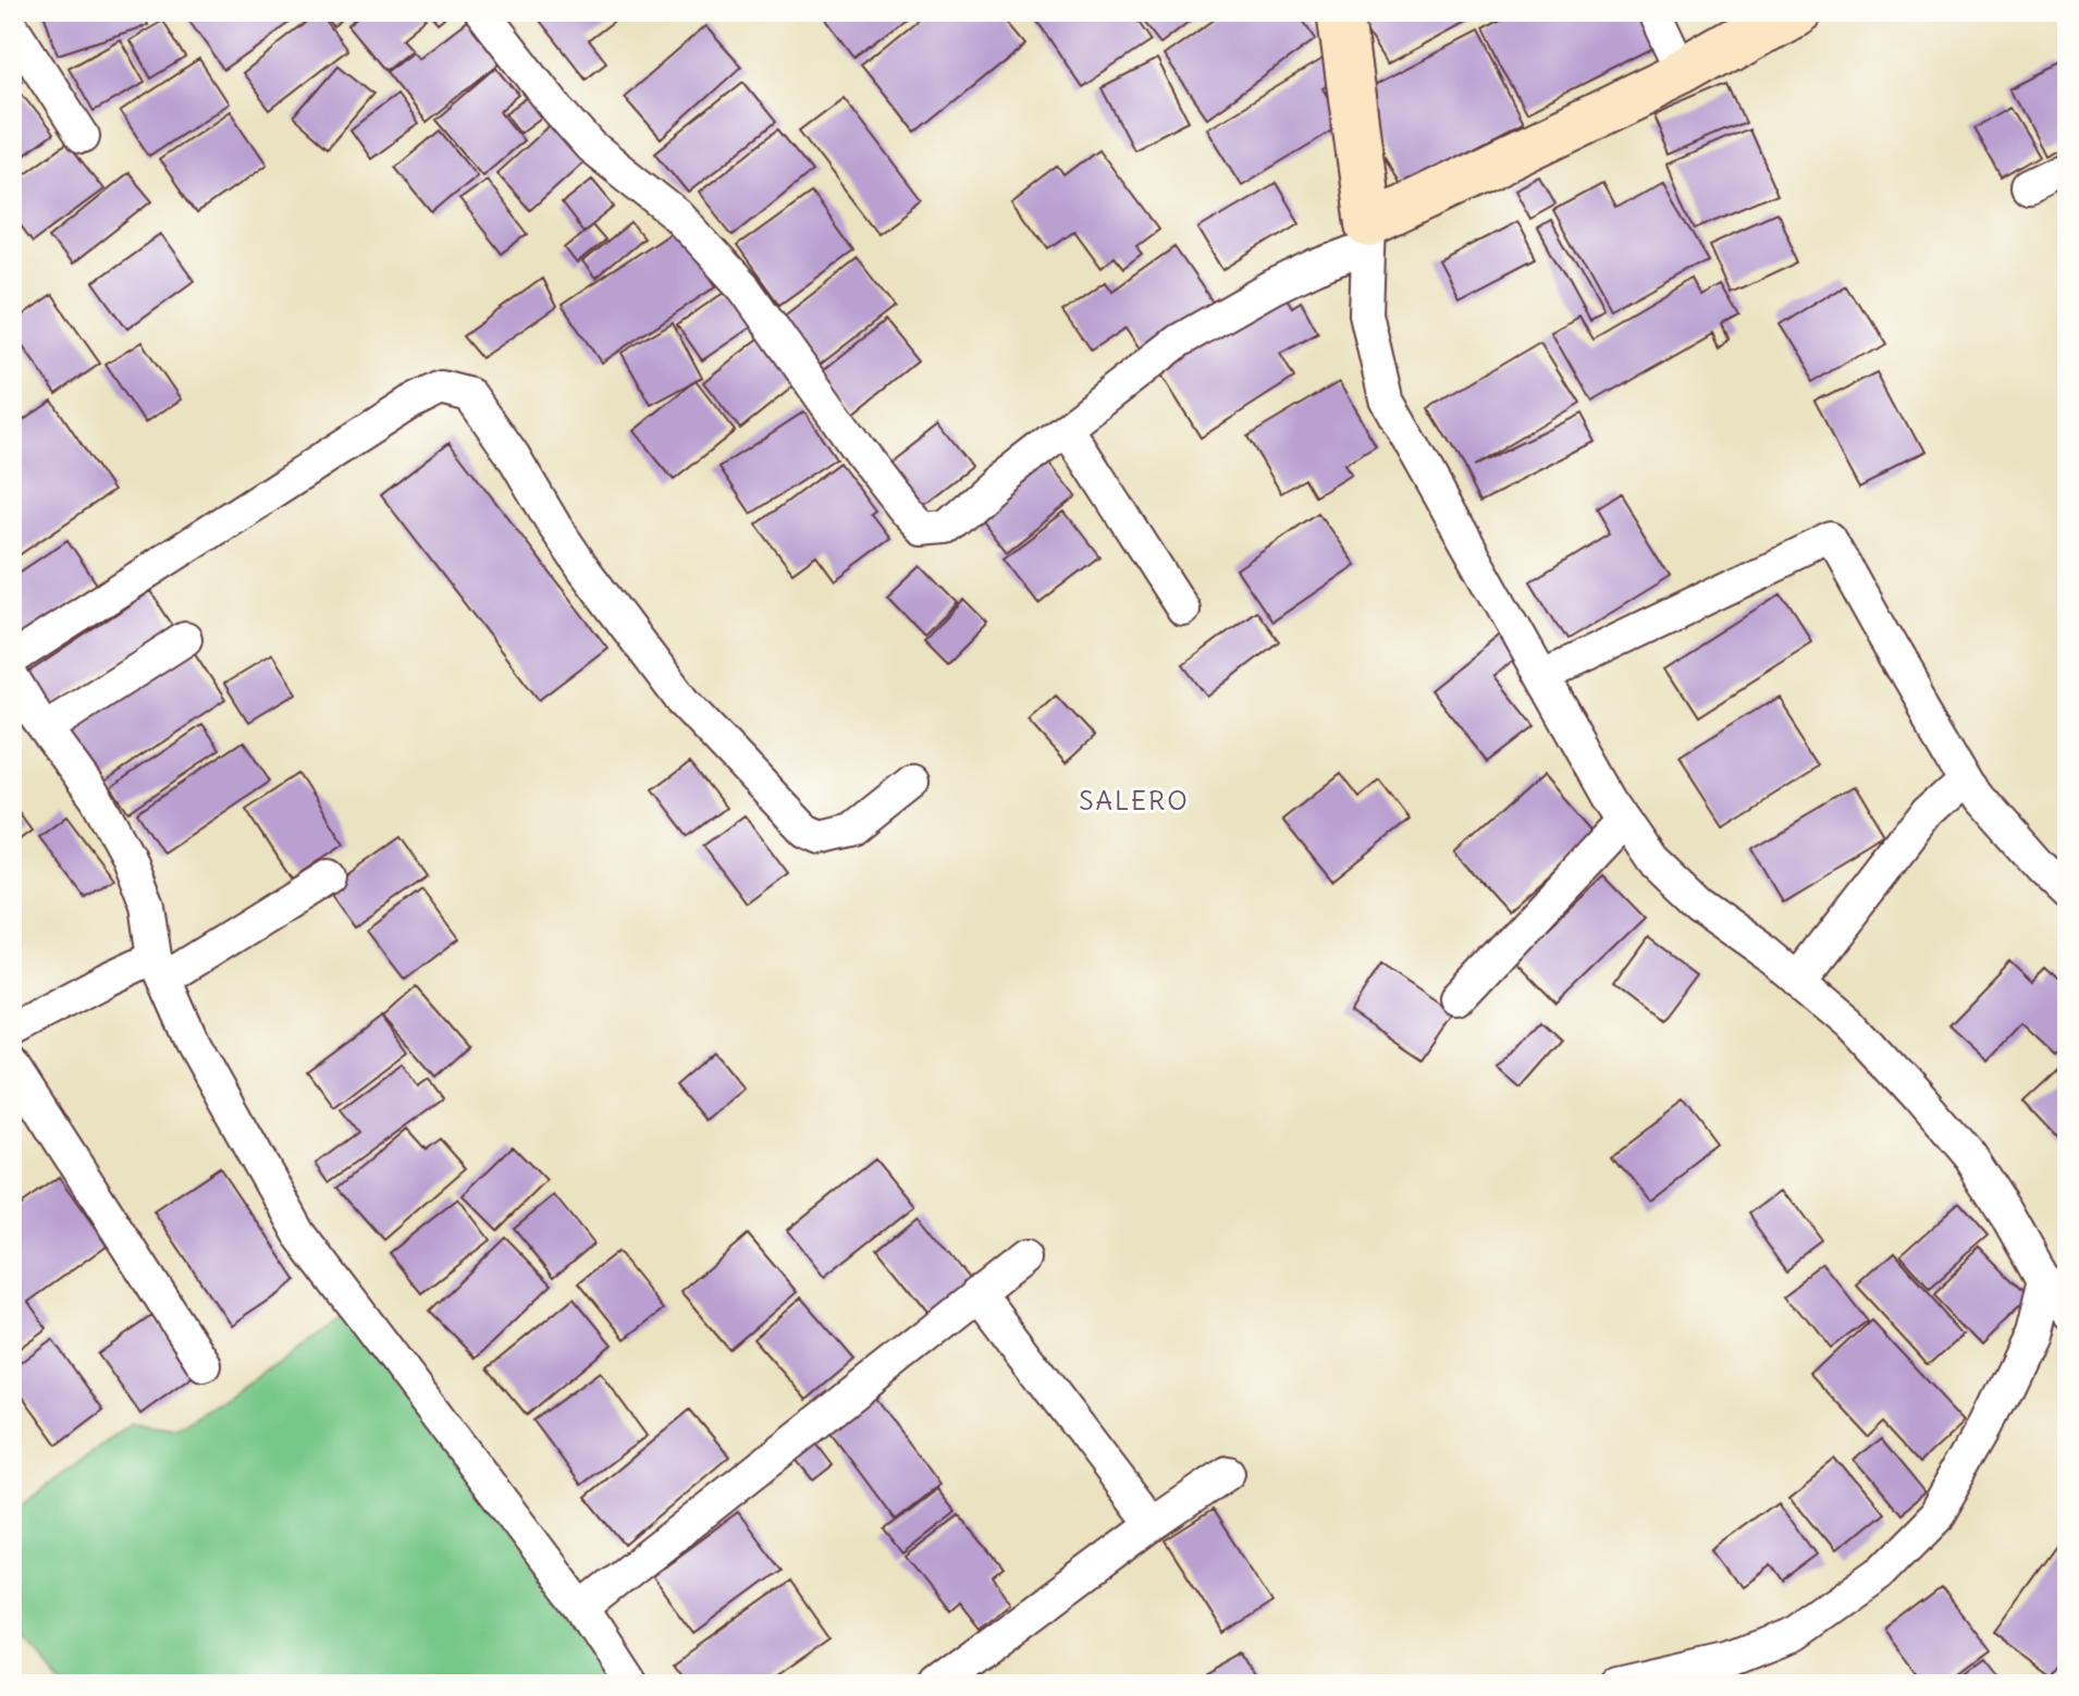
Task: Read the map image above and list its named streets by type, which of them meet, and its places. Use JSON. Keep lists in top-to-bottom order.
{
  "districts": ["SALERO"]
}
